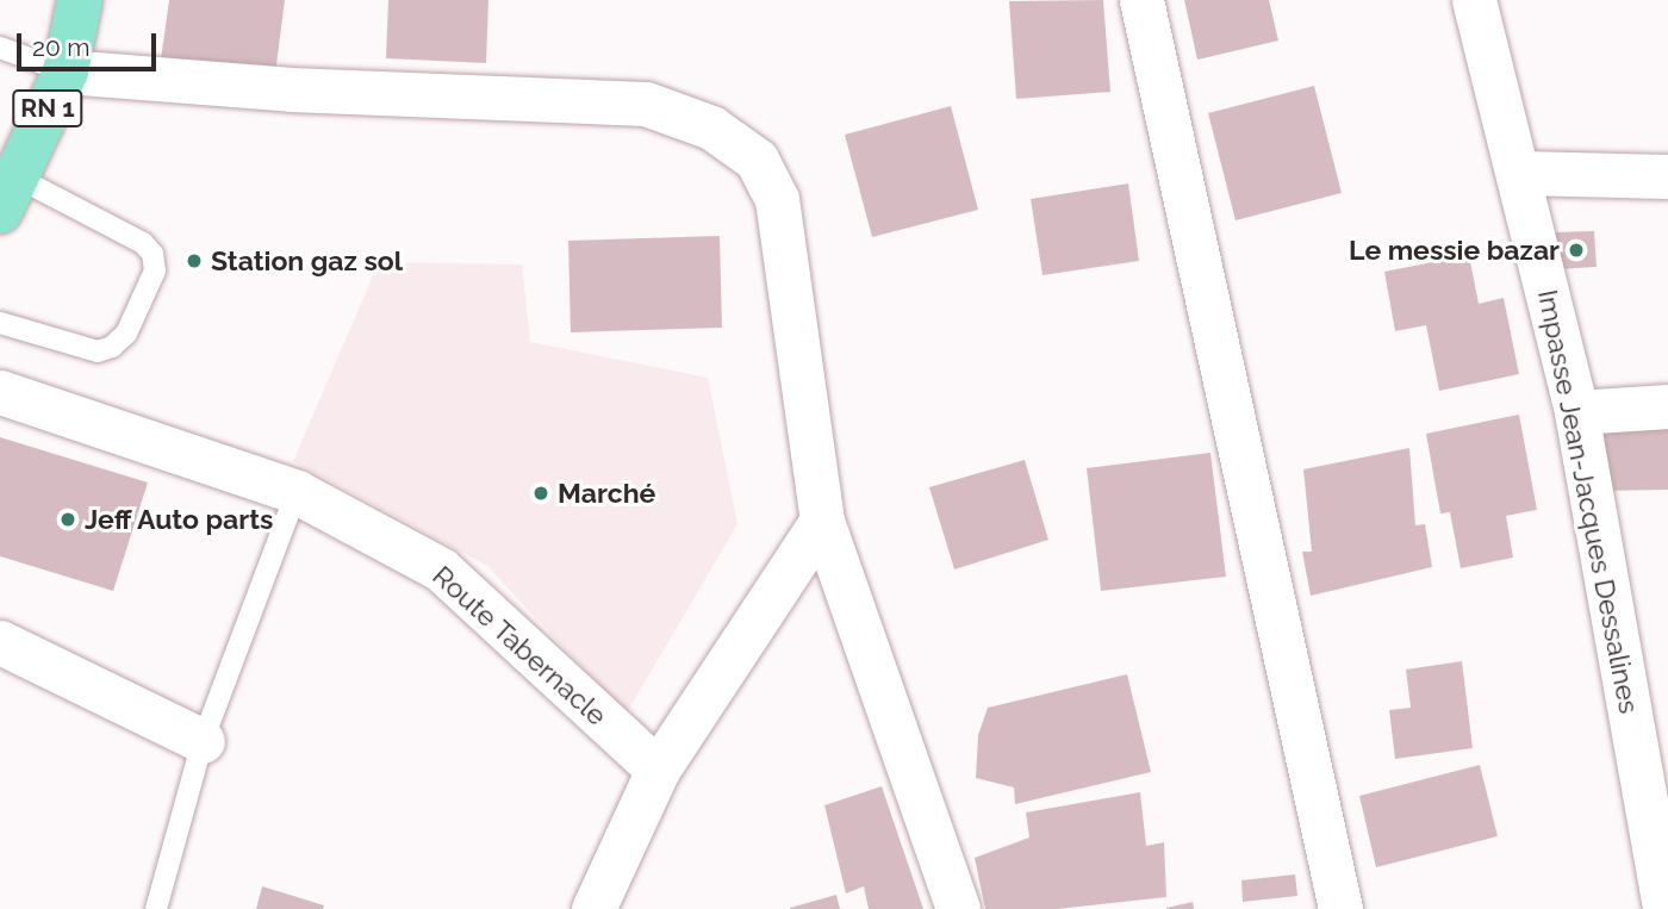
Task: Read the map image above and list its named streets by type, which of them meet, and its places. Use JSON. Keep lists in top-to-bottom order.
{
  "streets": {
    "main road": ["RN 1"],
    "street": ["Impasse Jean-Jacques Dessalines", "Route Tabernacle"]
  },
  "places": [
    "Le messie bazar",
    "Station gaz sol",
    "Marché",
    "Jeff Auto parts"
  ],
  "scale_bar": "20 m"
}
